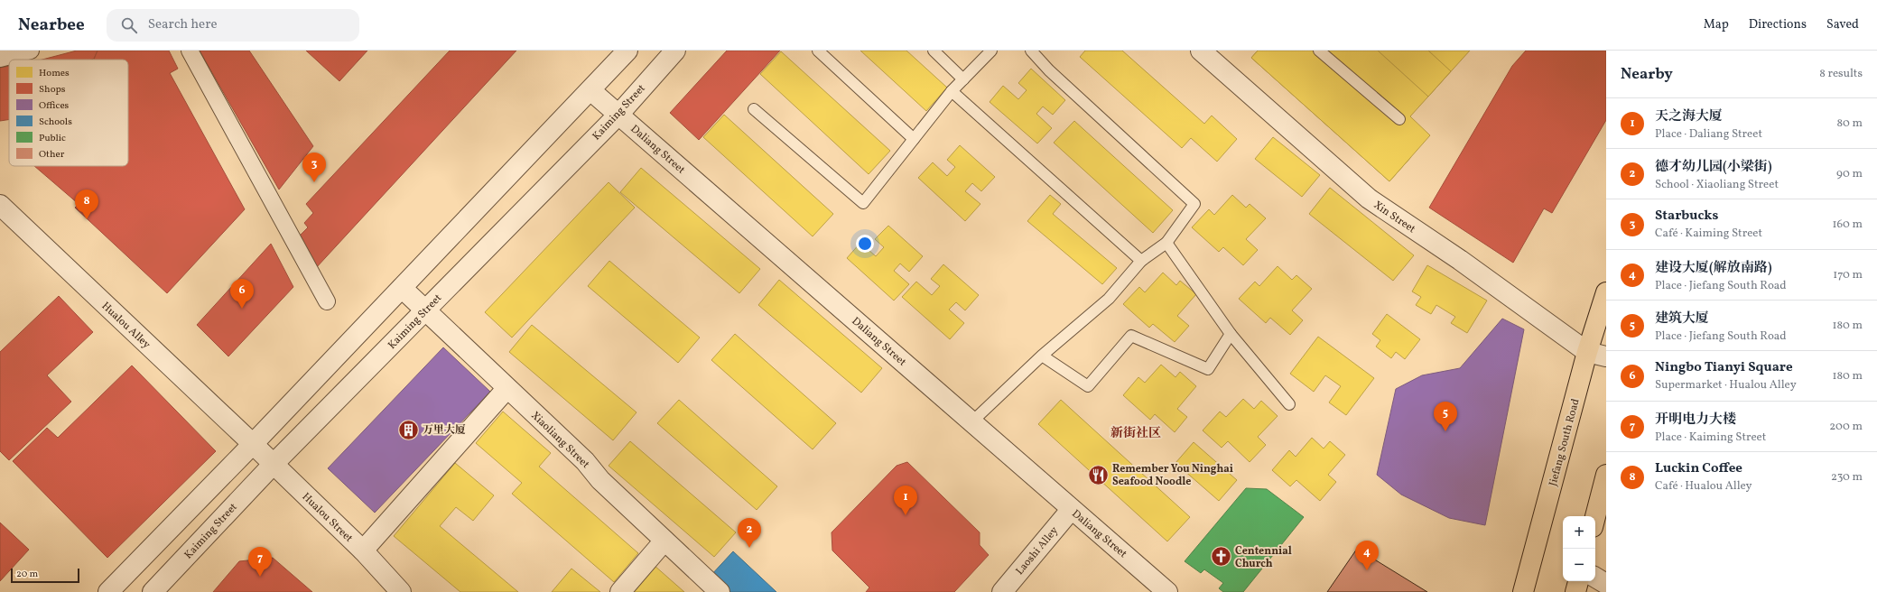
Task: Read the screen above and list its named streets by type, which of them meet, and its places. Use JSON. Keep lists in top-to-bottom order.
{
  "streets": {
    "main road": ["Jiefang South Road"],
    "street": [
      "Kaiming Street",
      "Daliang Street",
      "Xin Street",
      "Hualou Alley",
      "Xiaoliang Street",
      "Hualou Street",
      "Laoshi Alley"
    ]
  },
  "crossings": [
    ["Kaiming Street", "Daliang Street"],
    ["Kaiming Street", "Xiaoliang Street"],
    ["Kaiming Street", "Hualou Street"],
    ["Daliang Street", "Laoshi Alley"],
    ["Xin Street", "Jiefang South Road"],
    ["Hualou Alley", "Hualou Street"]
  ],
  "districts": ["新街社区"],
  "places": {
    "building": ["万里大厦"],
    "restaurant": ["Remember You Ninghai Seafood Noodle"],
    "church": ["Centennial Church"]
  },
  "legend": [
    "Homes",
    "Shops",
    "Offices",
    "Schools",
    "Public",
    "Other"
  ],
  "scale_bar": "20 m",
  "page": {
    "header": "Nearbee",
    "search": "Search here",
    "nav": ["Map", "Directions", "Saved"],
    "heading": ["Nearby", "8 results"],
    "list": [
      {
        "mark": "1",
        "name": "天之海大厦",
        "note": "Place · Daliang Street",
        "value": "80 m"
      },
      {
        "mark": "2",
        "name": "德才幼儿园(小梁街)",
        "note": "School · Xiaoliang Street",
        "value": "90 m"
      },
      {
        "mark": "3",
        "name": "Starbucks",
        "note": "Café · Kaiming Street",
        "value": "160 m"
      },
      {
        "mark": "4",
        "name": "建设大厦(解放南路)",
        "note": "Place · Jiefang South Road",
        "value": "170 m"
      },
      {
        "mark": "5",
        "name": "建筑大厦",
        "note": "Place · Jiefang South Road",
        "value": "180 m"
      },
      {
        "mark": "6",
        "name": "Ningbo Tianyi Square",
        "note": "Supermarket · Hualou Alley",
        "value": "180 m"
      },
      {
        "mark": "7",
        "name": "开明电力大楼",
        "note": "Place · Kaiming Street",
        "value": "200 m"
      },
      {
        "mark": "8",
        "name": "Luckin Coffee",
        "note": "Café · Hualou Alley",
        "value": "230 m"
      }
    ],
    "pins": [
      "3",
      "8",
      "6",
      "5",
      "1",
      "2",
      "4",
      "7"
    ],
    "map_buttons": ["+", "−"],
    "scale": "20 m"
  }
}
